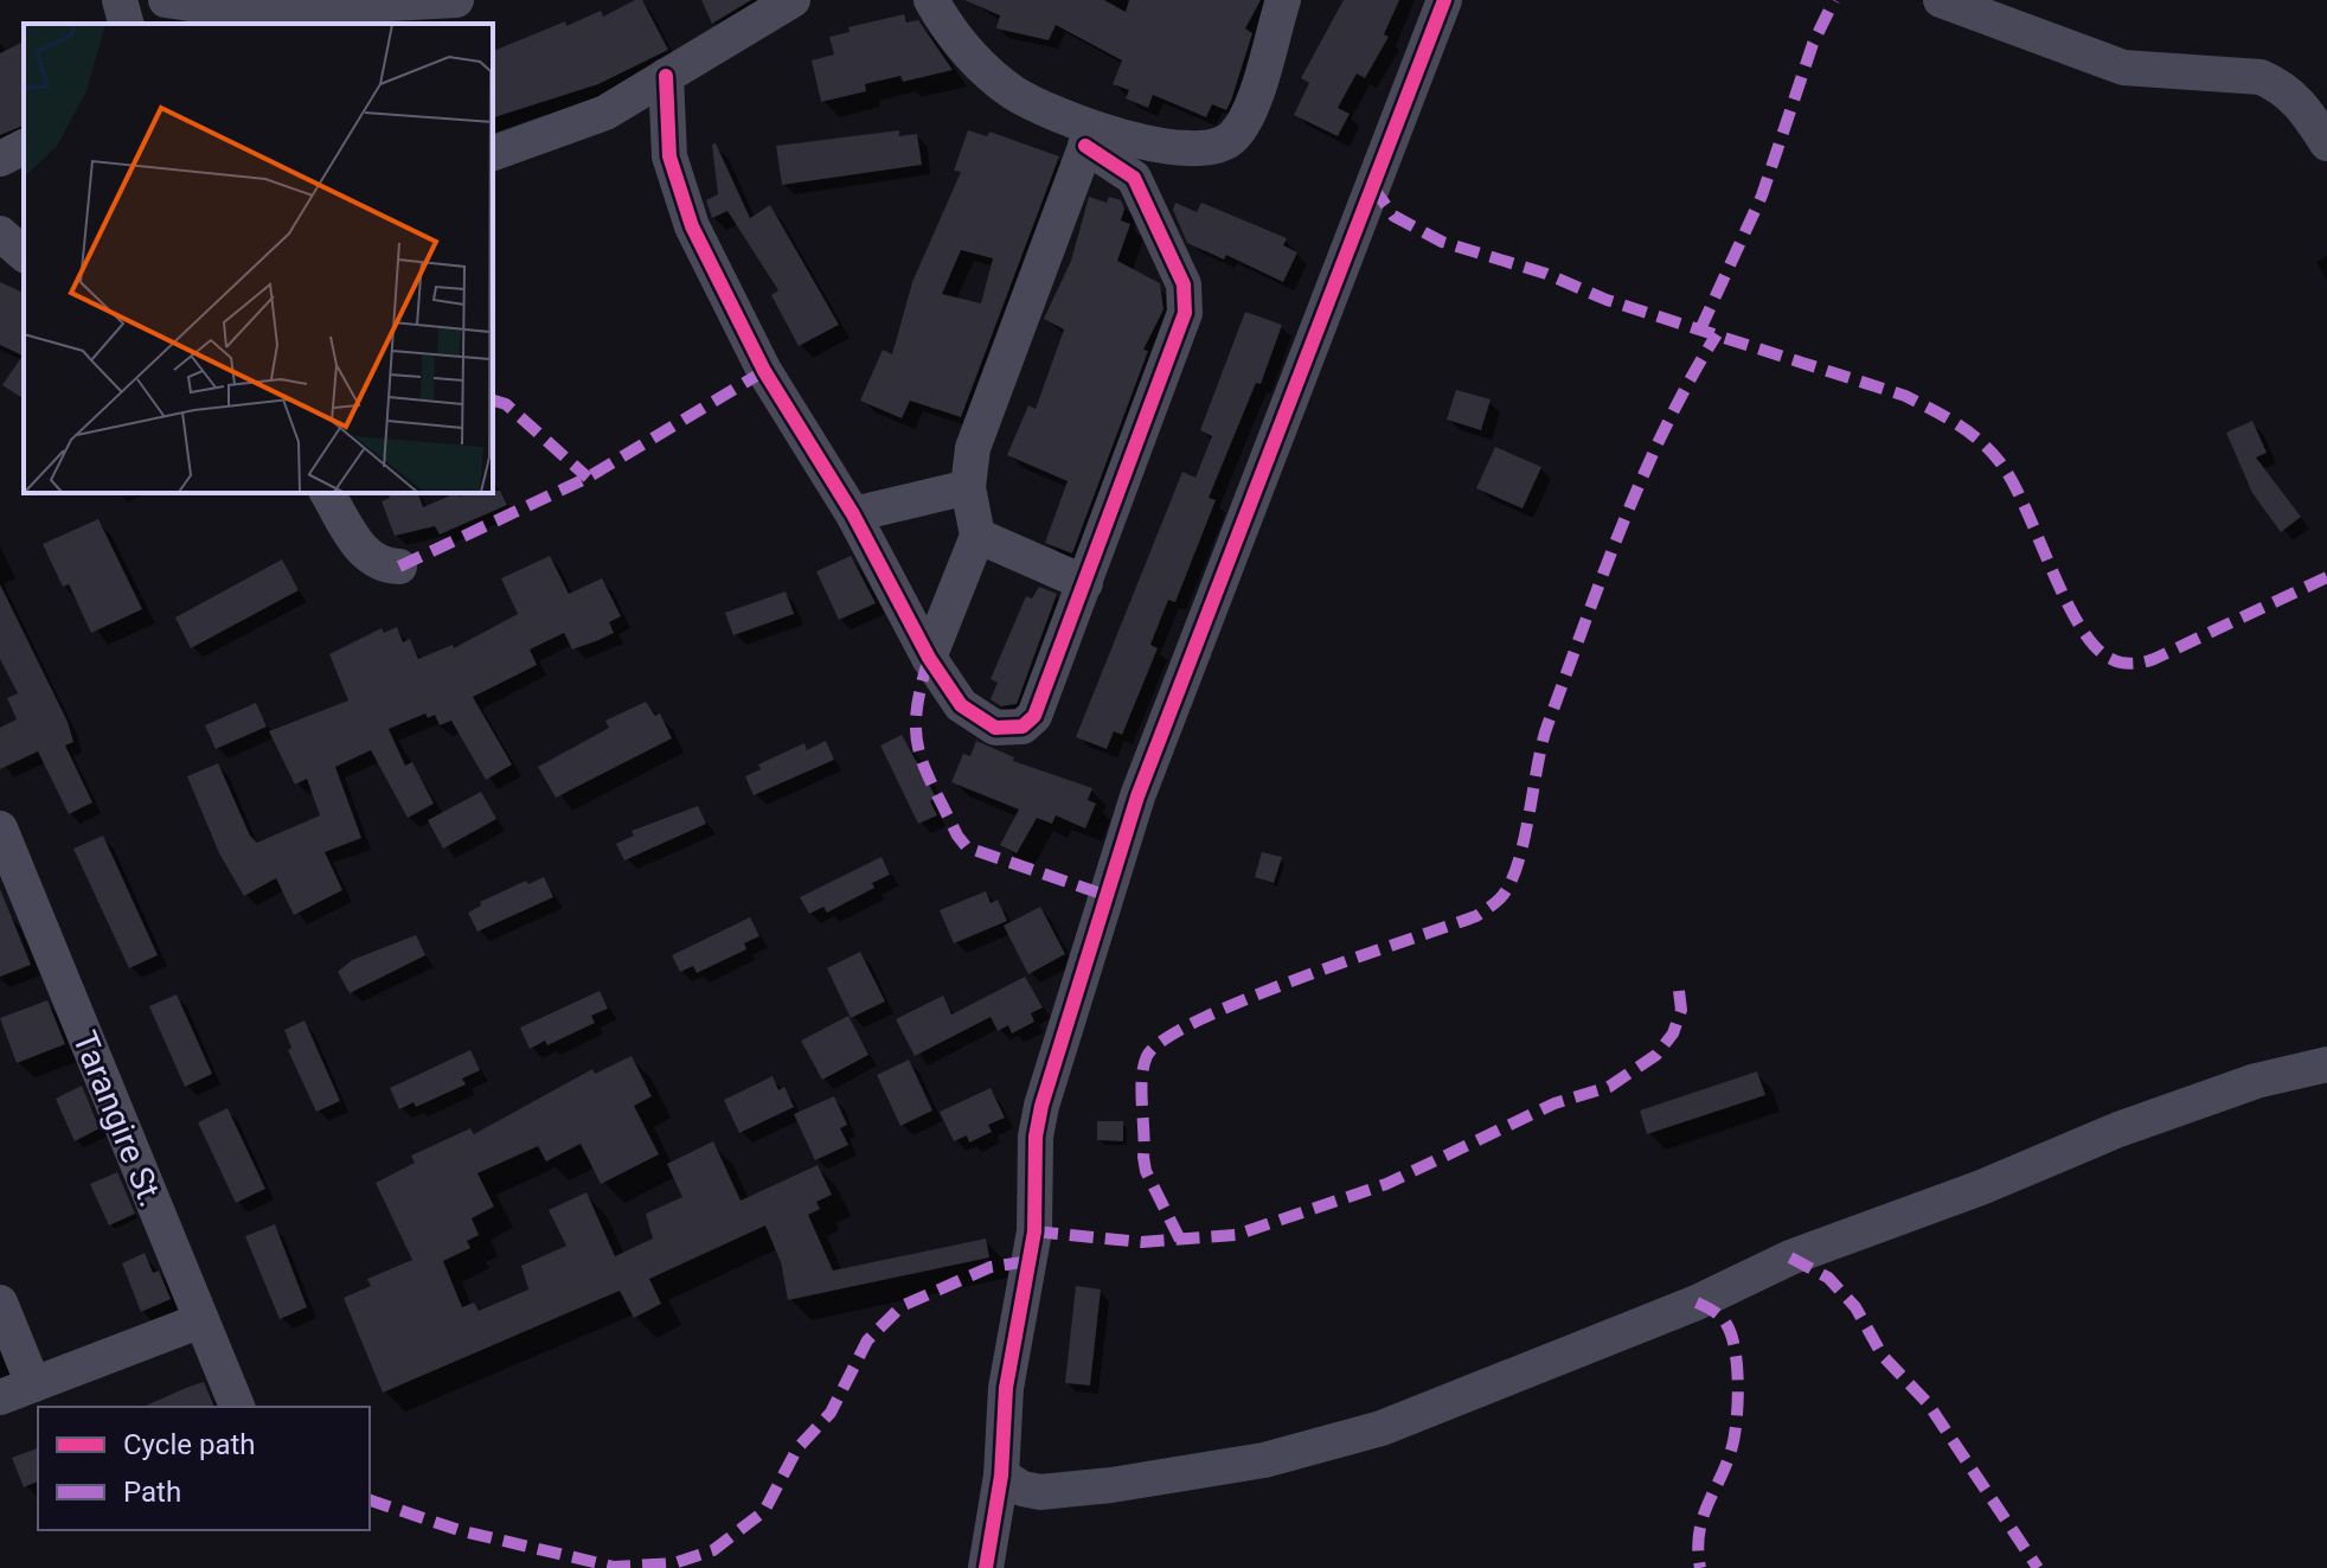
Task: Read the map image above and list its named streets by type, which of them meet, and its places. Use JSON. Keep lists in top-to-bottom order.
{
  "streets": {
    "street": ["Tarangire St."]
  },
  "legend": ["Cycle path", "Path"]
}
